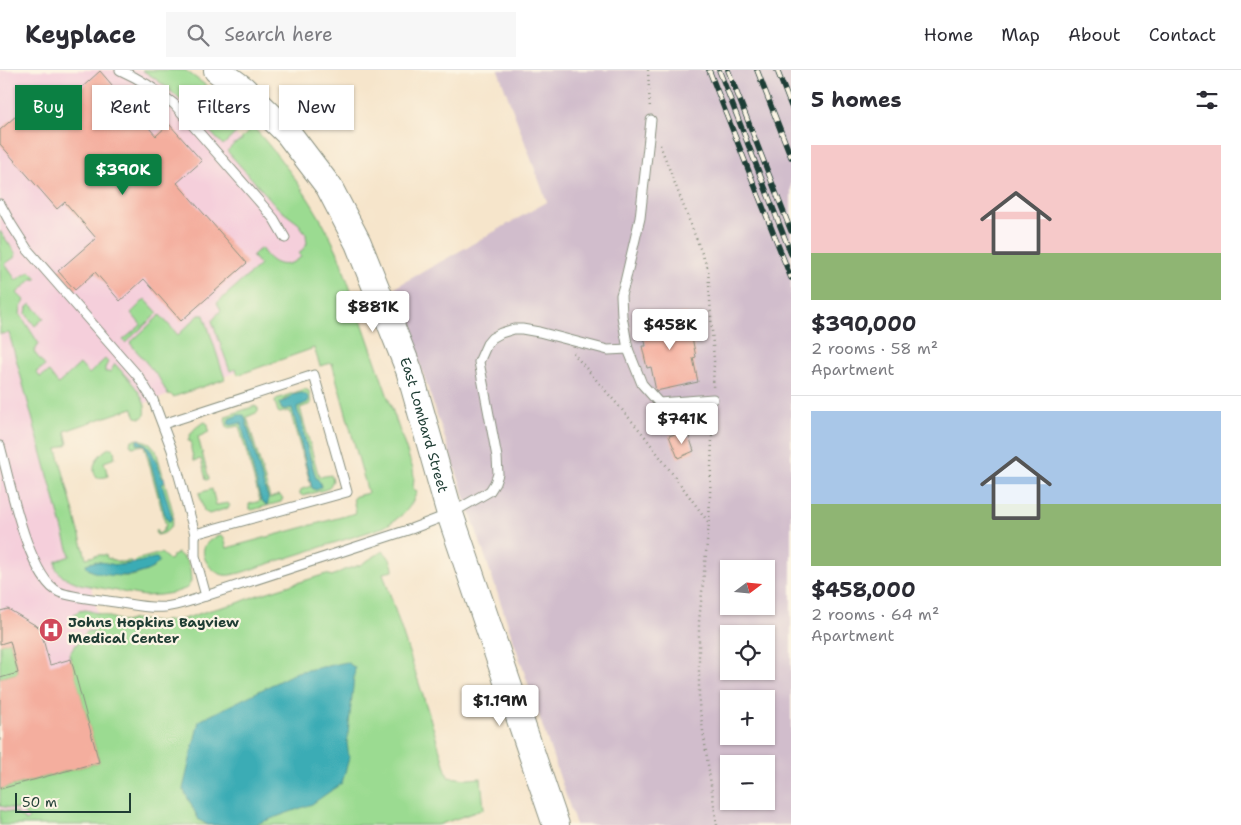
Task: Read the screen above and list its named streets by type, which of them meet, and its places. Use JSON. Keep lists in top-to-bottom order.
{
  "streets": {
    "main road": ["East Lombard Street"]
  },
  "places": {
    "hospital": ["Johns Hopkins Bayview Medical Center"]
  },
  "scale_bar": "50 m",
  "north": "right",
  "page": {
    "header": "Keyplace",
    "search": "Search here",
    "nav": [
      "Home",
      "Map",
      "About",
      "Contact"
    ],
    "heading": "5 homes",
    "chip": [
      "Buy",
      "Rent",
      "Filters",
      "New"
    ],
    "list": [
      {
        "name": "$390,000",
        "note": "2 rooms · 58 m² · Apartment"
      },
      {
        "name": "$458,000",
        "note": "2 rooms · 64 m² · Apartment"
      }
    ],
    "price": [
      "$390K",
      "$881K",
      "$458K",
      "$741K",
      "$1.19M"
    ],
    "map_buttons": ["+", "−"],
    "scale": "50 m"
  }
}
